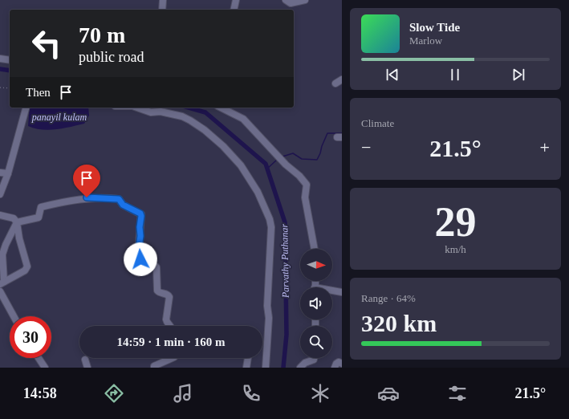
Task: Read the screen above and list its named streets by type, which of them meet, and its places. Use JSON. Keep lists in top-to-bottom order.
{
  "water": ["panayil kulam", "Parvathy Puthanar"],
  "north": "right",
  "page": {
    "turn": ["70 m", "public road"],
    "song": ["Slow Tide", "Marlow"],
    "then": "Then",
    "tile": [
      "Climate",
      ["29", "km/h"],
      ["Range · 64%", "320 km"]
    ],
    "heat": ["−", "21.5°", "+"],
    "limit": "30",
    "trip": "14:59 · 1 min · 160 m",
    "tabs": ["14:58", "21.5°"]
  }
}
